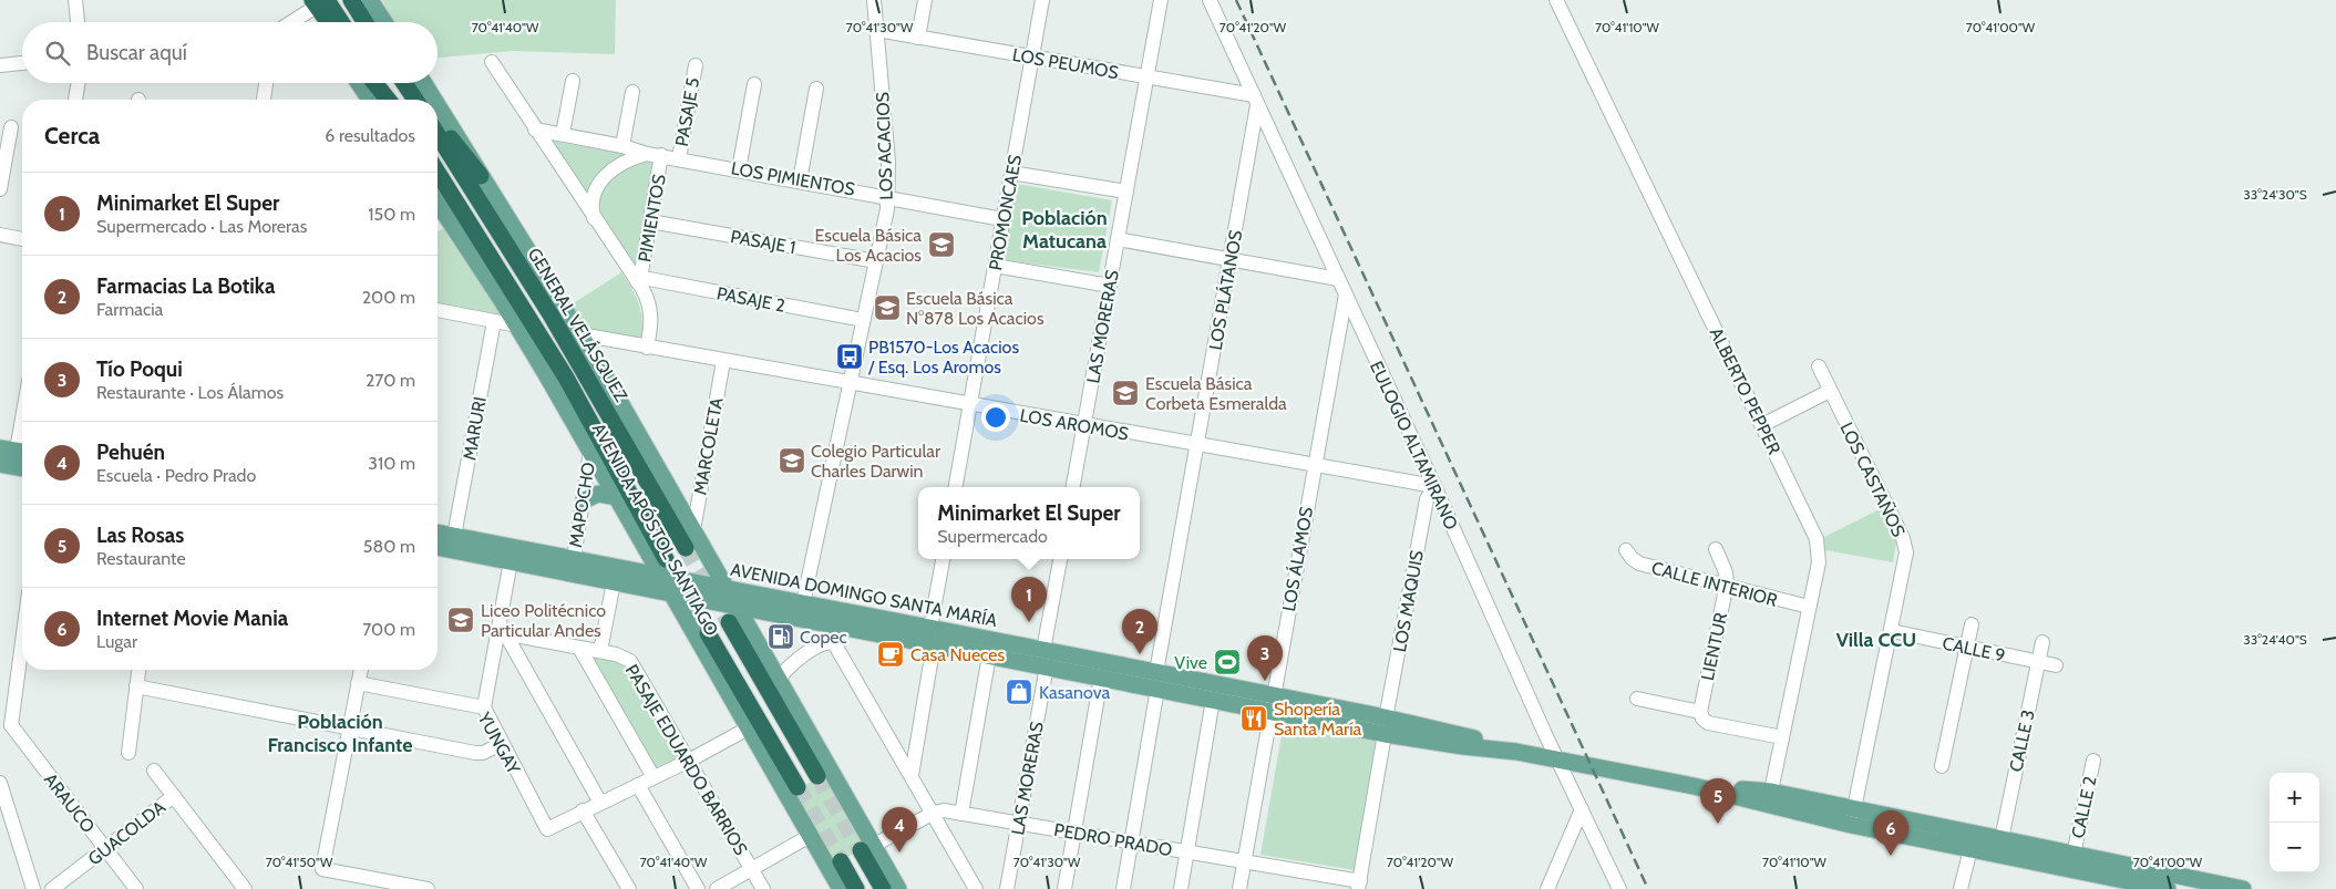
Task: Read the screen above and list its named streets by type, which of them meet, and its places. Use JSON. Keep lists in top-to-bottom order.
{
  "streets": {
    "highway": ["GENERAL VELÁSQUEZ"],
    "main road": ["AVENIDA APÓSTOL SANTIAGO", "AVENIDA DOMINGO SANTA MARÍA"],
    "street": [
      "LOS PEUMOS",
      "PASAJE 5",
      "LOS ACACIOS",
      "LOS PIMIENTOS",
      "PROMONCAES",
      "PIMIENTOS",
      "PASAJE 1",
      "LOS PLÁTANOS",
      "PASAJE 2",
      "LAS MORERAS",
      "ALBERTO PEPPER",
      "LOS AROMOS",
      "MARURI",
      "EULOGIO ALTAMIRANO",
      "MARCOLETA",
      "LOS CASTAÑOS",
      "MAPOCHO",
      "LOS ÁLAMOS",
      "CALLE INTERIOR",
      "LOS MAQUIS",
      "LIENTUR",
      "CALLE 9",
      "CALLE 3",
      "YUNGAY",
      "PASAJE EDUARDO BARRIOS",
      "ARAUCO",
      "CALLE 2",
      "GUACOLDA",
      "PEDRO PRADO"
    ]
  },
  "crossings": [
    ["LOS PEUMOS", "LOS ACACIOS"],
    ["LOS PEUMOS", "PROMONCAES"],
    ["LOS PEUMOS", "LOS PLÁTANOS"],
    ["LOS PEUMOS", "LAS MORERAS"],
    ["LOS PEUMOS", "EULOGIO ALTAMIRANO"],
    ["PASAJE 5", "LOS PIMIENTOS"],
    ["LOS ACACIOS", "LOS PIMIENTOS"],
    ["LOS ACACIOS", "PASAJE 1"],
    ["LOS ACACIOS", "PASAJE 2"],
    ["LOS ACACIOS", "LOS AROMOS"],
    ["LOS ACACIOS", "AVENIDA DOMINGO SANTA MARÍA"],
    ["LOS PIMIENTOS", "PROMONCAES"],
    ["LOS PIMIENTOS", "PIMIENTOS"],
    ["PROMONCAES", "LOS AROMOS"],
    ["PIMIENTOS", "PASAJE 1"],
    ["PIMIENTOS", "PASAJE 2"],
    ["LOS PLÁTANOS", "LOS AROMOS"],
    ["LOS PLÁTANOS", "EULOGIO ALTAMIRANO"],
    ["LOS PLÁTANOS", "AVENIDA DOMINGO SANTA MARÍA"],
    ["LAS MORERAS", "LOS AROMOS"],
    ["LAS MORERAS", "AVENIDA DOMINGO SANTA MARÍA"],
    ["LAS MORERAS", "PEDRO PRADO"],
    ["ALBERTO PEPPER", "CALLE INTERIOR"],
    ["ALBERTO PEPPER", "AVENIDA DOMINGO SANTA MARÍA"],
    ["LOS AROMOS", "EULOGIO ALTAMIRANO"],
    ["LOS AROMOS", "MARCOLETA"],
    ["LOS AROMOS", "AVENIDA APÓSTOL SANTIAGO"],
    ["LOS AROMOS", "LOS ÁLAMOS"],
    ["LOS AROMOS", "LOS MAQUIS"],
    ["MARURI", "AVENIDA DOMINGO SANTA MARÍA"],
    ["EULOGIO ALTAMIRANO", "LOS ÁLAMOS"],
    ["EULOGIO ALTAMIRANO", "AVENIDA DOMINGO SANTA MARÍA"],
    ["EULOGIO ALTAMIRANO", "LOS MAQUIS"],
    ["MARCOLETA", "AVENIDA APÓSTOL SANTIAGO"],
    ["LOS CASTAÑOS", "AVENIDA DOMINGO SANTA MARÍA"],
    ["LOS CASTAÑOS", "CALLE 9"],
    ["MAPOCHO", "AVENIDA APÓSTOL SANTIAGO"],
    ["MAPOCHO", "AVENIDA DOMINGO SANTA MARÍA"],
    ["AVENIDA APÓSTOL SANTIAGO", "AVENIDA DOMINGO SANTA MARÍA"],
    ["LOS ÁLAMOS", "AVENIDA DOMINGO SANTA MARÍA"],
    ["LOS ÁLAMOS", "PEDRO PRADO"],
    ["CALLE INTERIOR", "LIENTUR"],
    ["AVENIDA DOMINGO SANTA MARÍA", "LOS MAQUIS"],
    ["AVENIDA DOMINGO SANTA MARÍA", "CALLE 3"],
    ["AVENIDA DOMINGO SANTA MARÍA", "CALLE 2"],
    ["LOS MAQUIS", "PEDRO PRADO"],
    ["CALLE 9", "CALLE 3"],
    ["ARAUCO", "GUACOLDA"]
  ],
  "districts": ["Población Matucana", "Villa CCU", "Población Francisco Infante"],
  "places": {
    "school or university": [
      "Escuela Básica Los Acacios",
      "Escuela Básica N°878 Los Acacios",
      "Escuela Básica Corbeta Esmeralda",
      "Colegio Particular Charles Darwin",
      "Liceo Politécnico Particular Andes"
    ],
    "bus stop": ["PB1570-Los Acacios / Esq. Los Aromos"],
    "fuel station": ["Copec"],
    "cafe": ["Casa Nueces"],
    "sports": ["Vive"],
    "shop": ["Kasanova"],
    "restaurant": ["Shopería Santa María"]
  },
  "page": {
    "search": "Buscar aquí",
    "heading": ["Cerca", "6 resultados"],
    "list": [
      {
        "mark": "1",
        "name": "Minimarket El Super",
        "note": "Supermercado · Las Moreras",
        "value": "150 m"
      },
      {
        "mark": "2",
        "name": "Farmacias La Botika",
        "note": "Farmacia",
        "value": "200 m"
      },
      {
        "mark": "3",
        "name": "Tío Poqui",
        "note": "Restaurante · Los Álamos",
        "value": "270 m"
      },
      {
        "mark": "4",
        "name": "Pehuén",
        "note": "Escuela · Pedro Prado",
        "value": "310 m"
      },
      {
        "mark": "5",
        "name": "Las Rosas",
        "note": "Restaurante",
        "value": "580 m"
      },
      {
        "mark": "6",
        "name": "Internet Movie Mania",
        "note": "Lugar",
        "value": "700 m"
      }
    ],
    "popup": ["Minimarket El Super", "Supermercado"],
    "pins": [
      "1",
      "2",
      "3",
      "5",
      "4",
      "6"
    ],
    "map_buttons": ["+", "−"]
  },
  "coordinates": [
    "70°41'40\"W",
    "70°41'30\"W",
    "70°41'20\"W",
    "70°41'10\"W",
    "70°41'00\"W",
    "33°24'30\"S",
    "33°24'40\"S",
    "70°41'50\"W"
  ]
}
